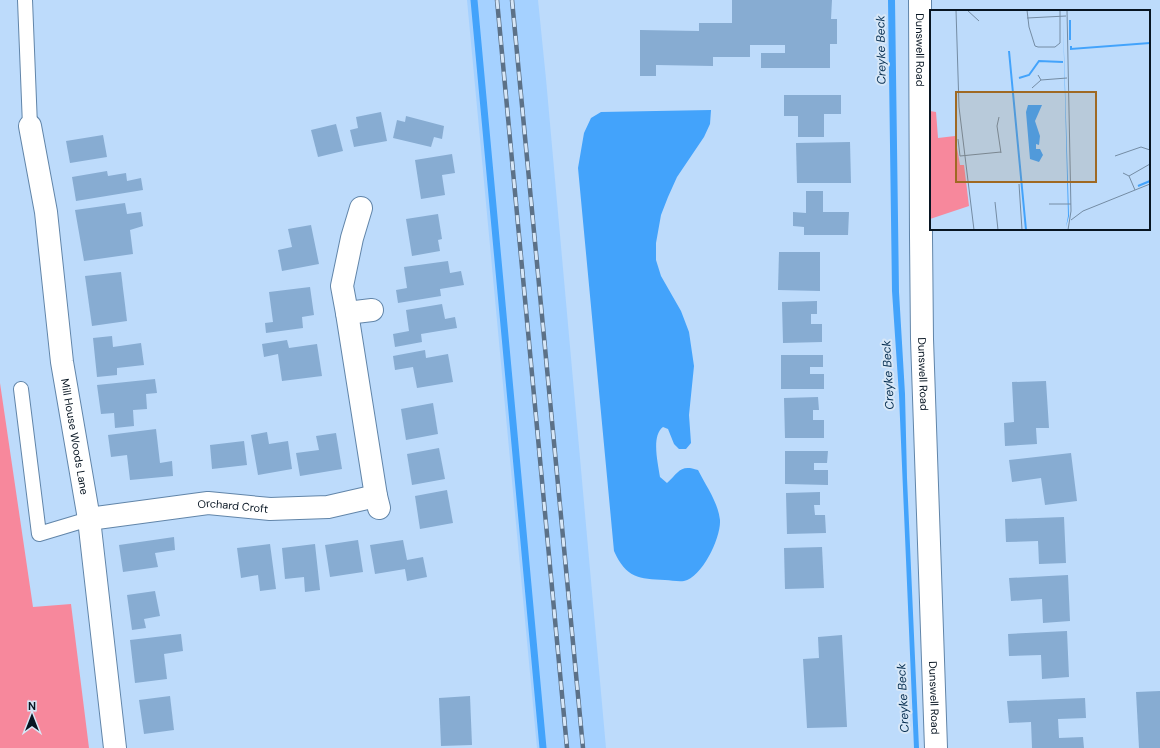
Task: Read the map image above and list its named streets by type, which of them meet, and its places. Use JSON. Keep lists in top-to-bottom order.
{
  "streets": {
    "street": ["Dunswell Road", "Mill House Woods Lane", "Orchard Croft"]
  },
  "crossings": [
    ["Mill House Woods Lane", "Orchard Croft"]
  ],
  "water": ["Creyke Beck"],
  "north": "top"
}
